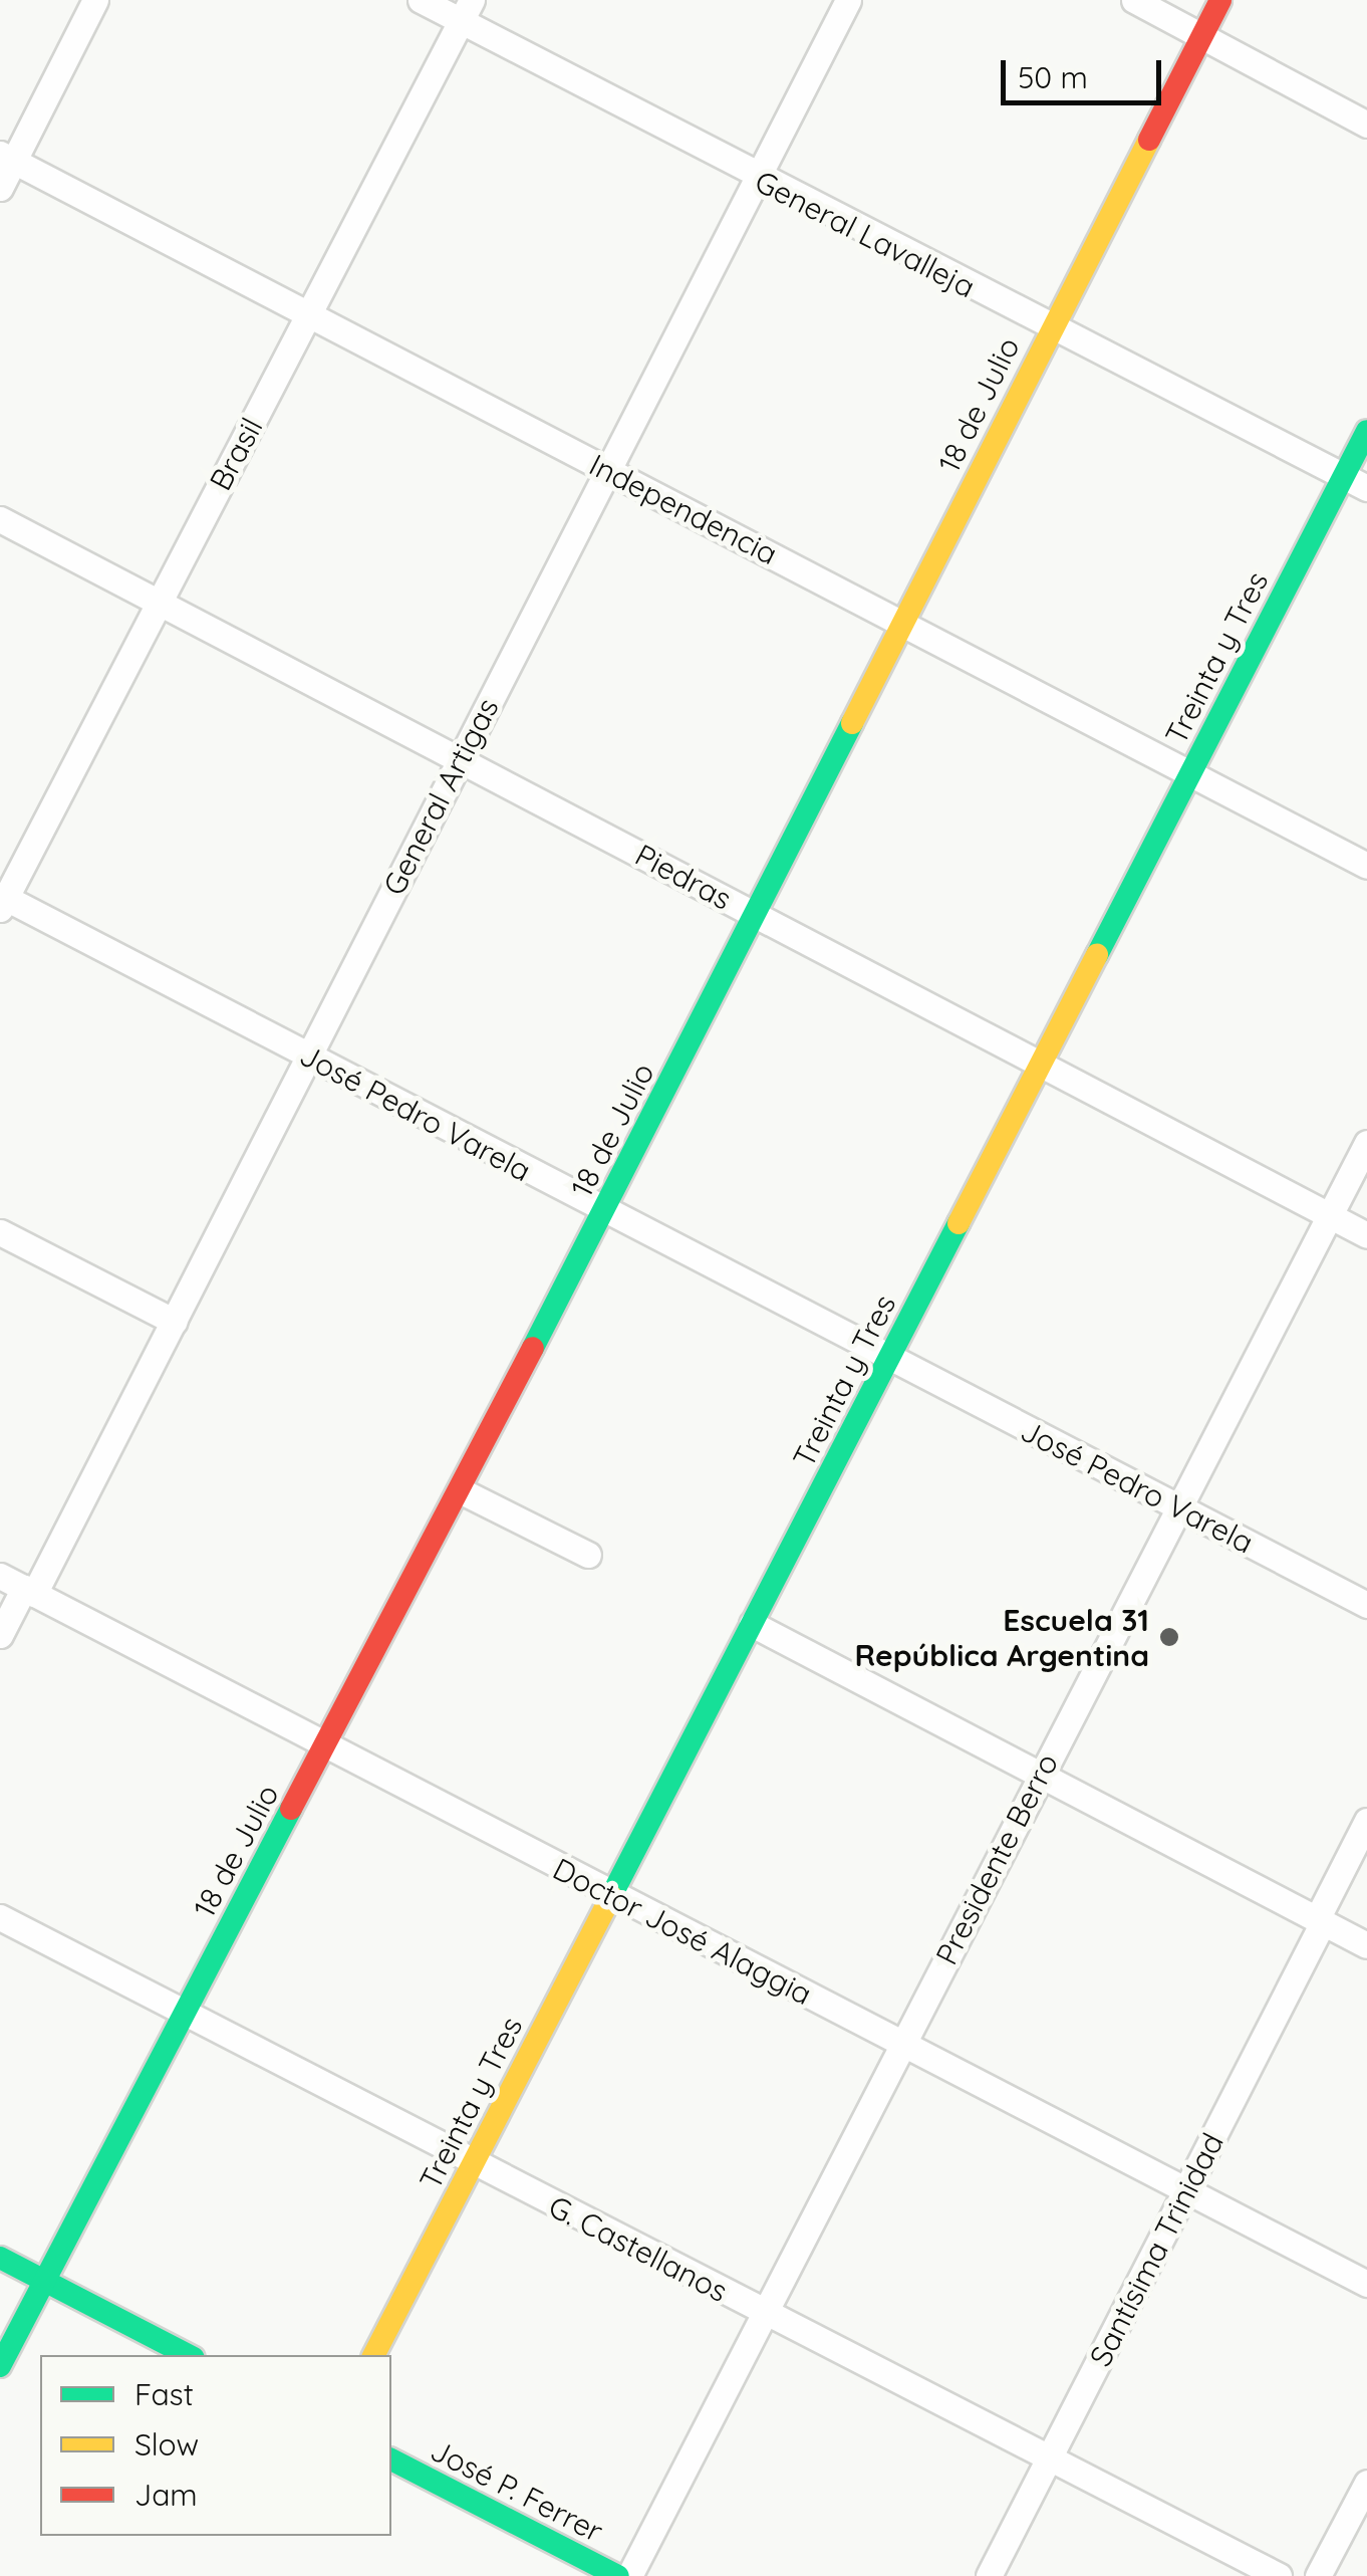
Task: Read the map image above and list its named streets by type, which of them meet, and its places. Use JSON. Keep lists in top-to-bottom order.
{
  "streets": {
    "street": [
      "General Lavalleja",
      "18 de Julio",
      "Brasil",
      "Independencia",
      "Treinta y Tres",
      "General Artigas",
      "Piedras",
      "José Pedro Varela",
      "Presidente Berro",
      "Doctor José Alaggia",
      "G. Castellanos",
      "Santísima Trinidad",
      "José P. Ferrer"
    ]
  },
  "crossings": [
    ["General Lavalleja", "18 de Julio"],
    ["General Lavalleja", "Brasil"],
    ["General Lavalleja", "Treinta y Tres"],
    ["General Lavalleja", "General Artigas"],
    ["18 de Julio", "Independencia"],
    ["18 de Julio", "Piedras"],
    ["18 de Julio", "José Pedro Varela"],
    ["18 de Julio", "Doctor José Alaggia"],
    ["18 de Julio", "G. Castellanos"],
    ["Brasil", "Independencia"],
    ["Brasil", "Piedras"],
    ["Brasil", "José Pedro Varela"],
    ["Independencia", "Treinta y Tres"],
    ["Independencia", "General Artigas"],
    ["Treinta y Tres", "Piedras"],
    ["Treinta y Tres", "José Pedro Varela"],
    ["Treinta y Tres", "Doctor José Alaggia"],
    ["Treinta y Tres", "G. Castellanos"],
    ["General Artigas", "Piedras"],
    ["General Artigas", "José Pedro Varela"],
    ["General Artigas", "Doctor José Alaggia"],
    ["Piedras", "Presidente Berro"],
    ["José Pedro Varela", "Presidente Berro"],
    ["Presidente Berro", "Doctor José Alaggia"],
    ["Presidente Berro", "G. Castellanos"],
    ["Doctor José Alaggia", "Santísima Trinidad"],
    ["G. Castellanos", "Santísima Trinidad"]
  ],
  "places": ["Escuela 31 República Argentina"],
  "legend": ["Fast", "Slow", "Jam"],
  "scale_bar": "50 m"
}
